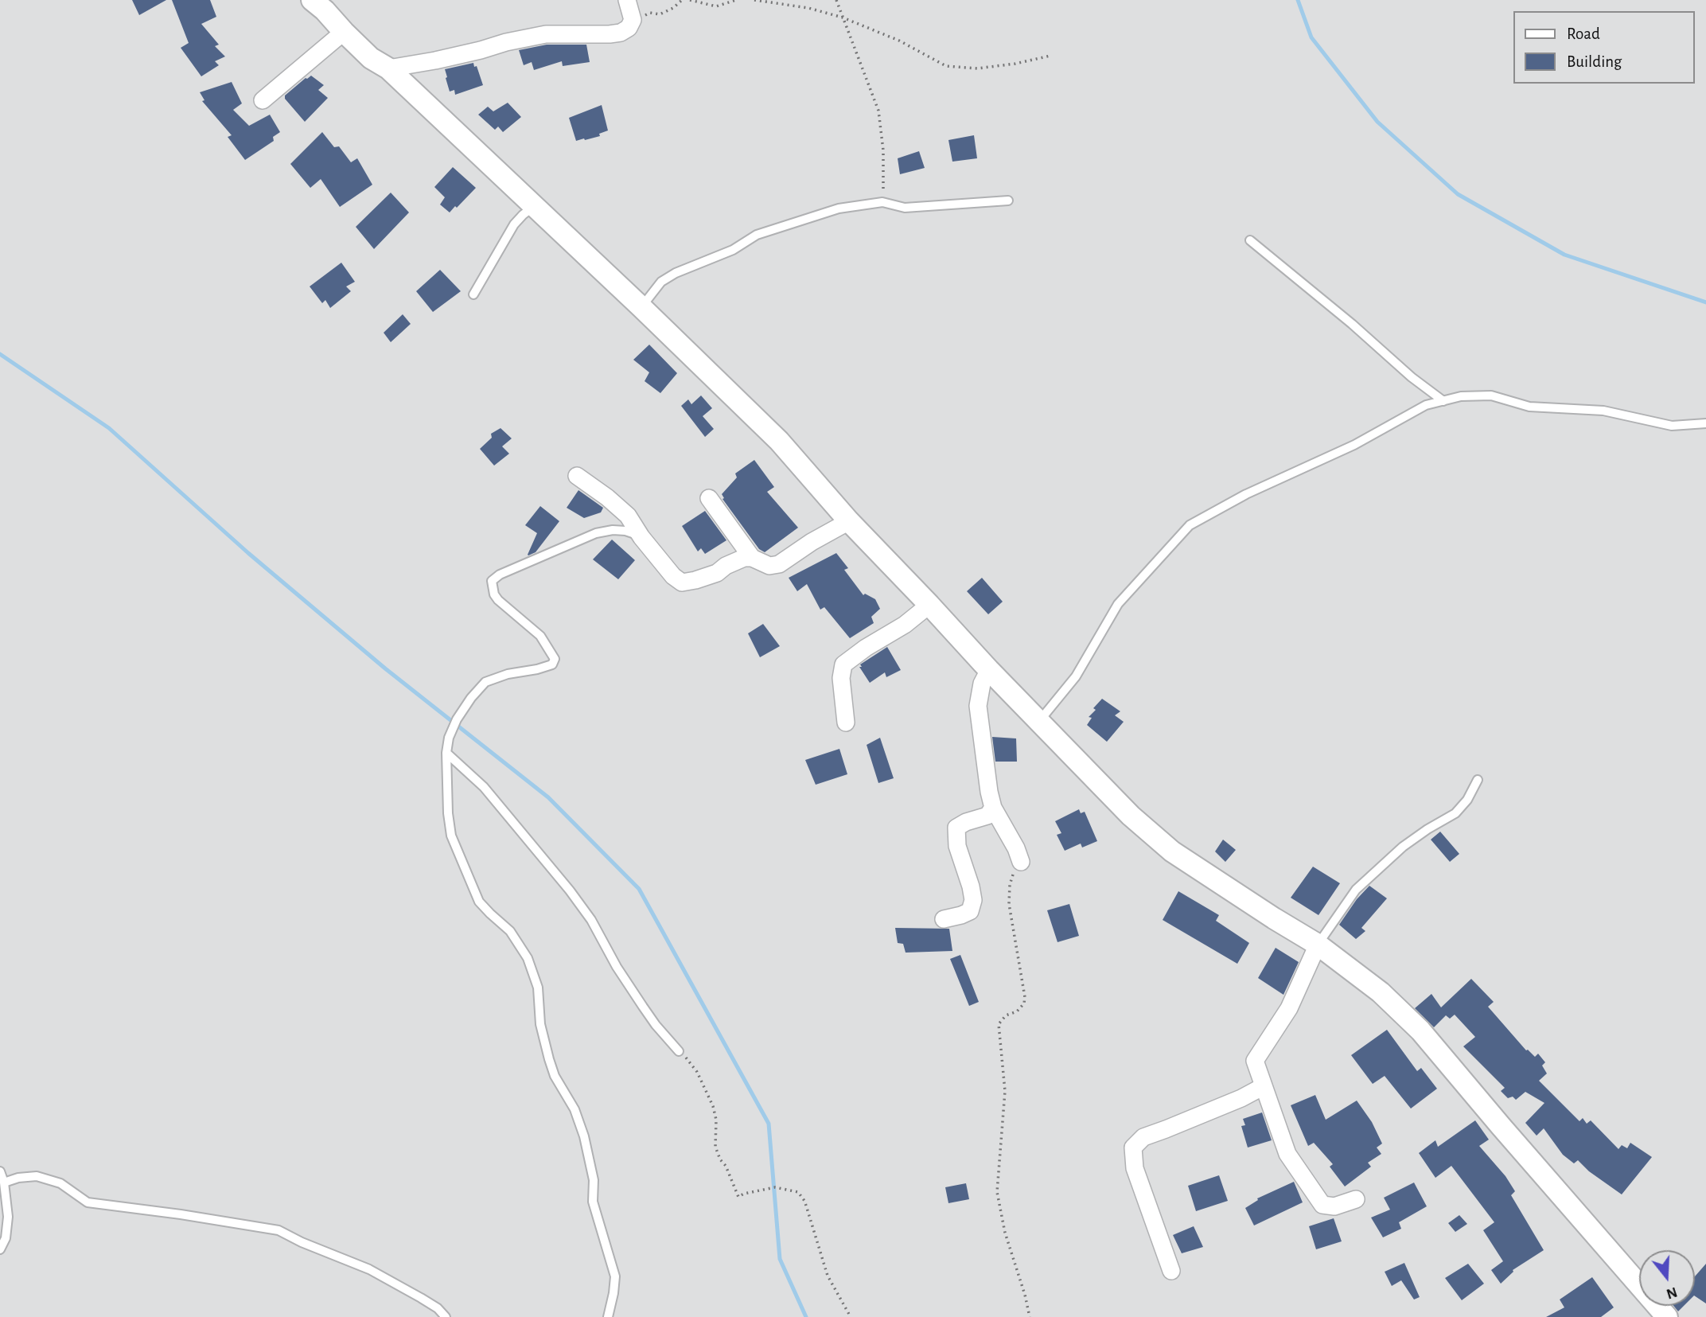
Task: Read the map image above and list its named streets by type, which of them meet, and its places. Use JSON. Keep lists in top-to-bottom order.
{
  "legend": ["Road", "Building"],
  "north": "bottom"
}
